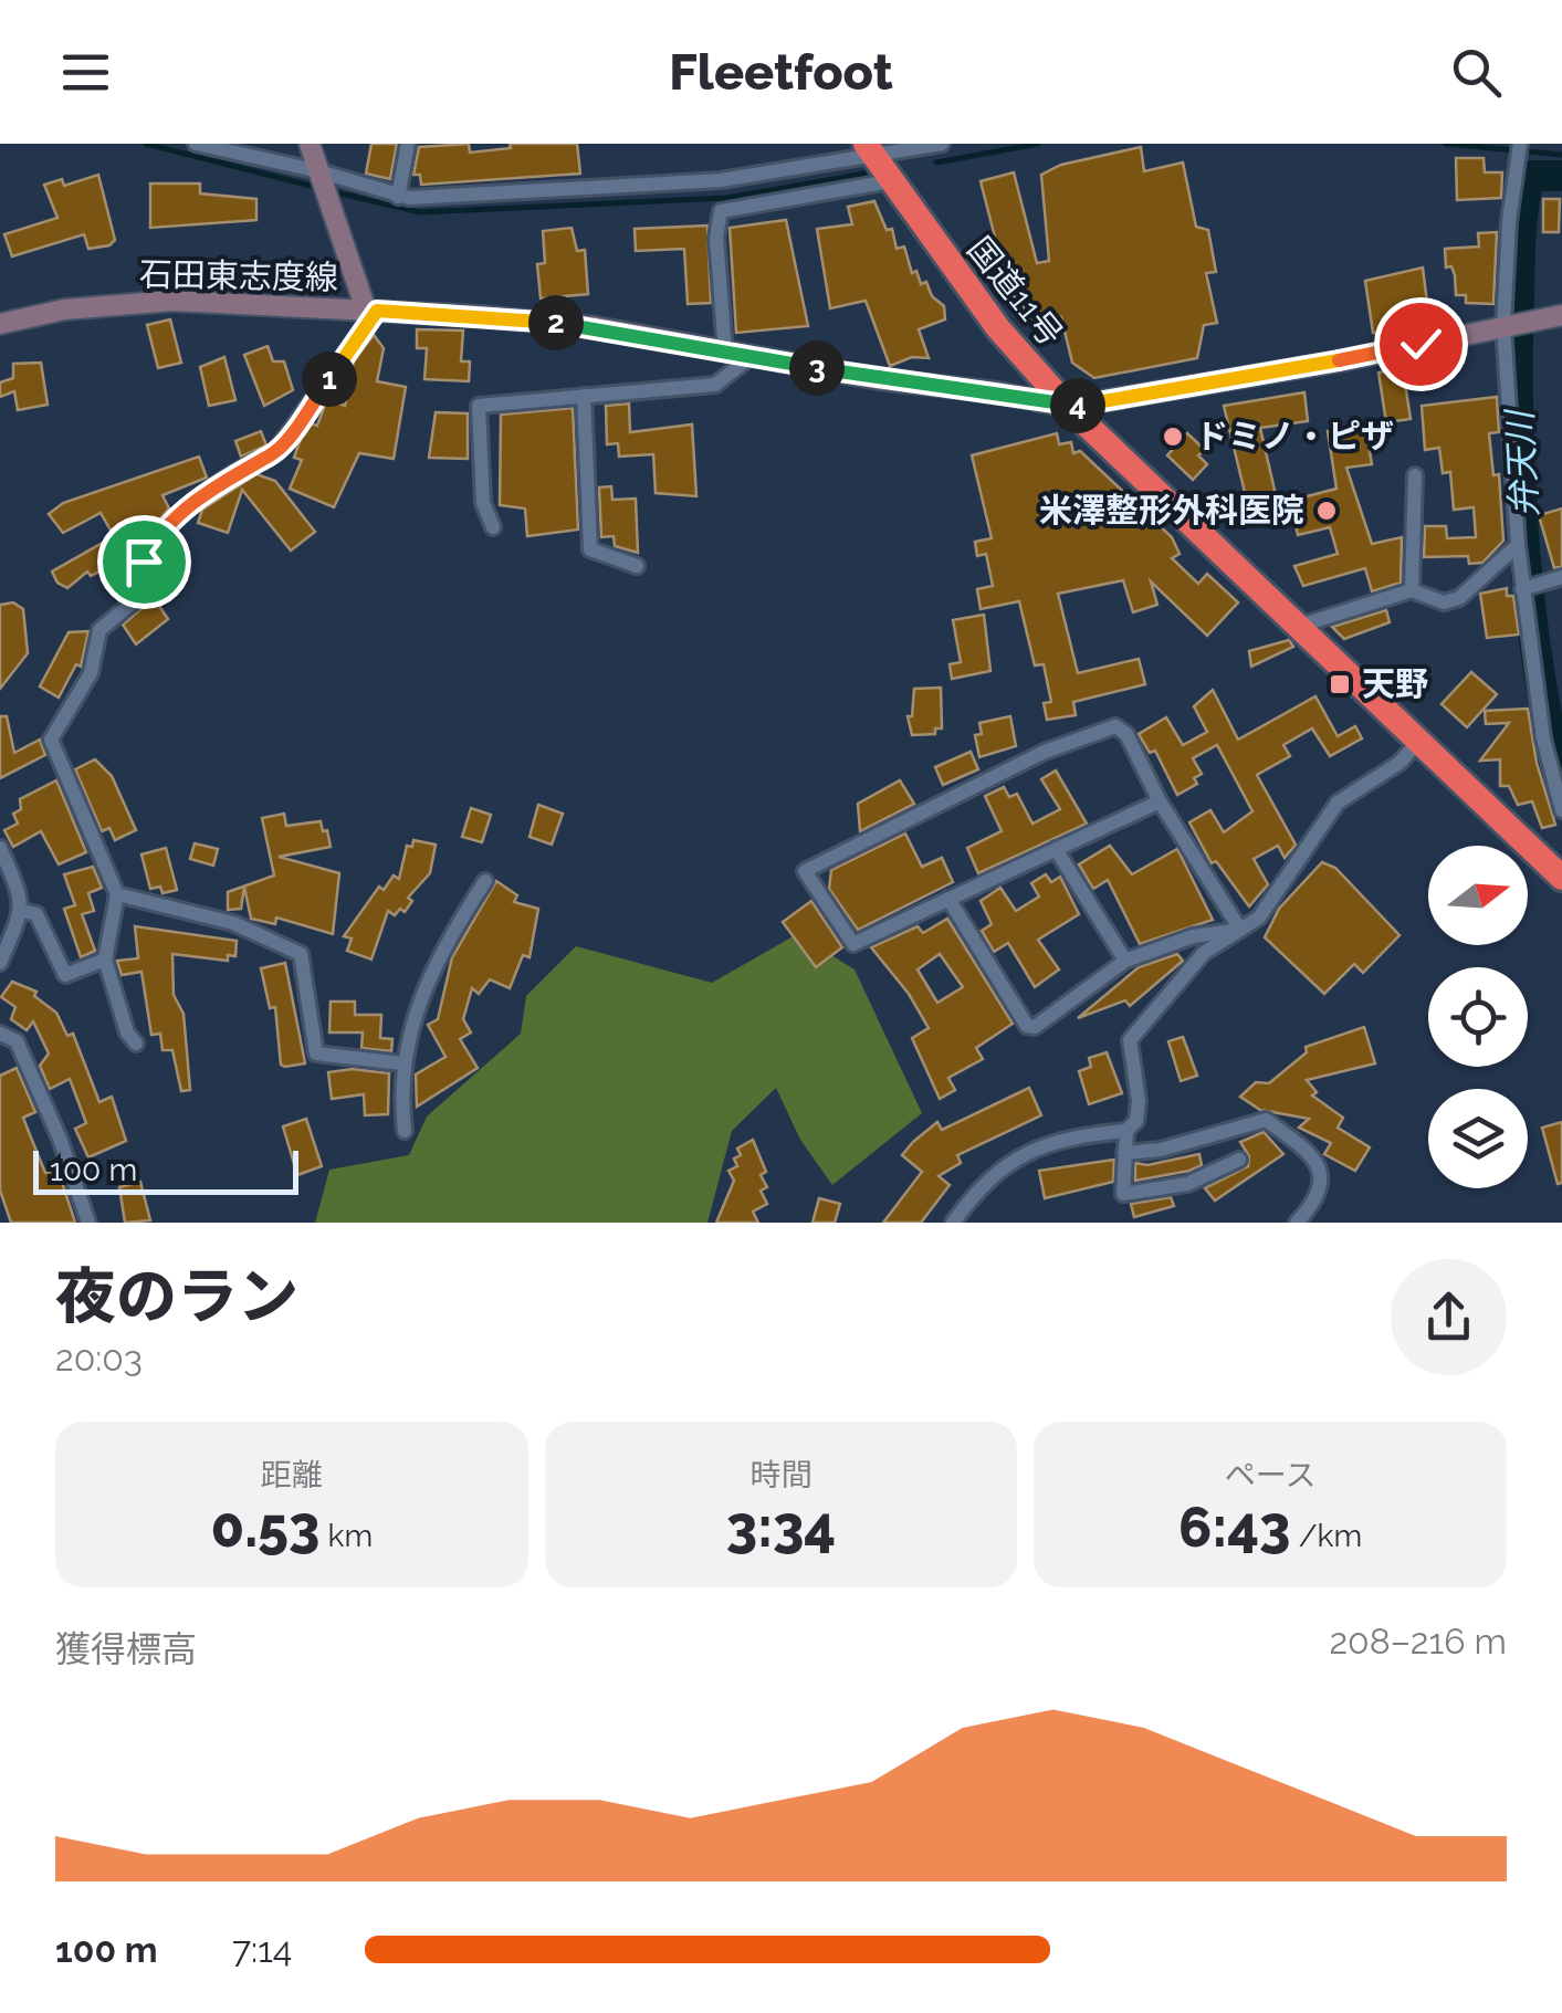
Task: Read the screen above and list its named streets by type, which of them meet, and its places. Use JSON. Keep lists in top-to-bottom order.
{
  "streets": {
    "highway": ["国道11号"],
    "main road": ["石田東志度線"]
  },
  "crossings": [
    ["石田東志度線", "国道11号"]
  ],
  "water": ["弁天川"],
  "places": {
    "other": ["ドミノ・ピザ", "米澤整形外科医院"],
    "transit": ["天野"]
  },
  "scale_bar": "100 m",
  "north": "right",
  "page": {
    "header": "Fleetfoot",
    "pins": [
      "2",
      "3",
      "1",
      "4"
    ],
    "scale": "100 m",
    "heading": ["夜のラン", "20:03"],
    "stats": [
      ["距離", "0.53 km"],
      ["時間", "3:34"],
      ["ペース", "6:43 /km"]
    ],
    "chart": ["獲得標高", "208–216 m"],
    "list": [
      {
        "name": "100 m",
        "note": "7:14"
      }
    ]
  }
}
